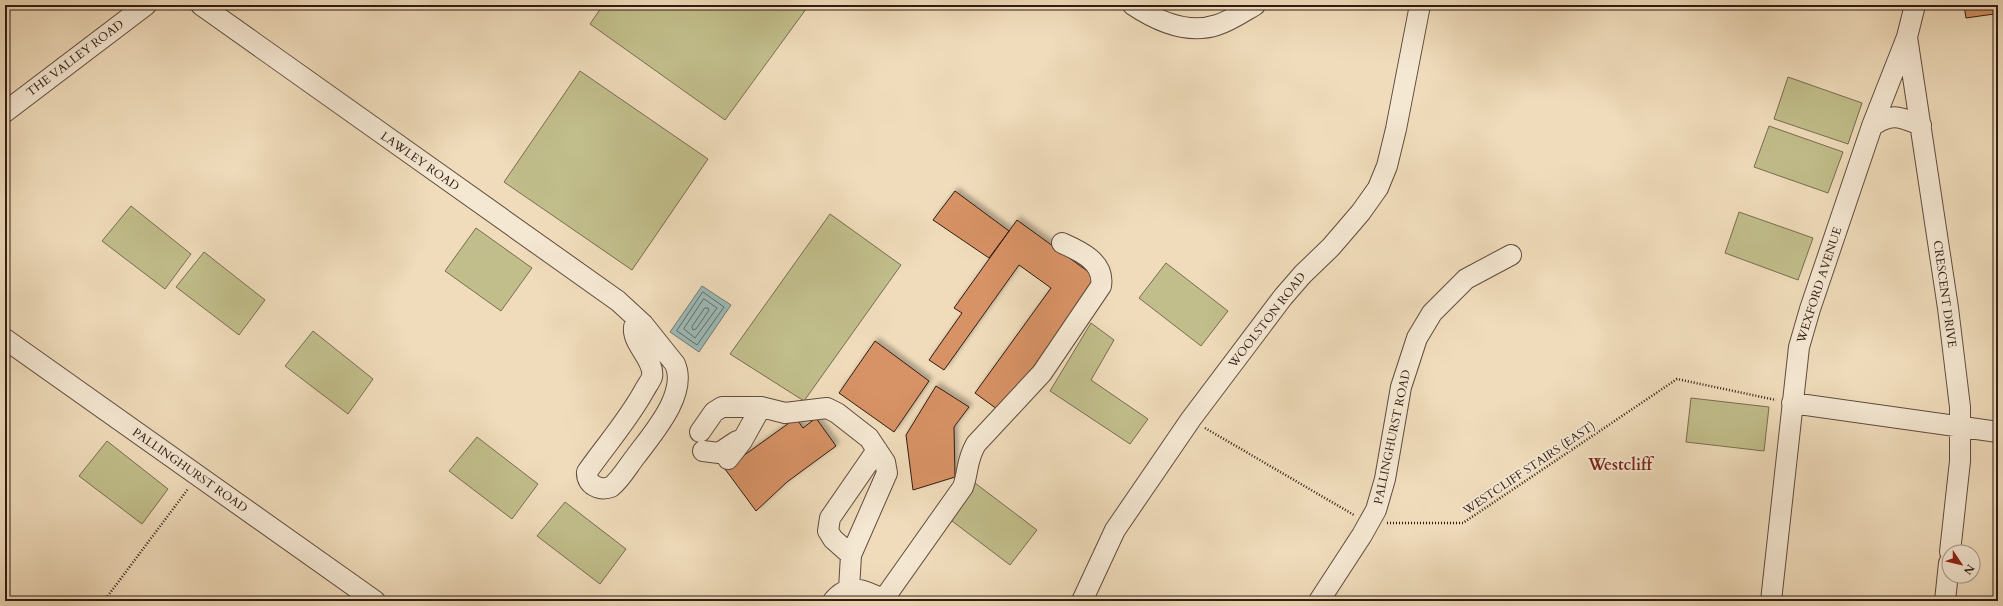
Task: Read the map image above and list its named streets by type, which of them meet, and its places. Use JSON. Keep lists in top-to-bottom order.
{
  "streets": {
    "street": [
      "THE VALLEY ROAD",
      "LAWLEY ROAD",
      "WEXFORD AVENUE",
      "CRESCENT DRIVE",
      "WOOLSTON ROAD",
      "PALLINGHURST ROAD"
    ],
    "path": ["WESTCLIFF STAIRS (EAST)"]
  },
  "crossings": [
    ["WEXFORD AVENUE", "CRESCENT DRIVE"],
    ["WEXFORD AVENUE", "WESTCLIFF STAIRS (EAST)"],
    ["PALLINGHURST ROAD", "WESTCLIFF STAIRS (EAST)"]
  ],
  "districts": ["Westcliff"],
  "north": "bottom right"
}
